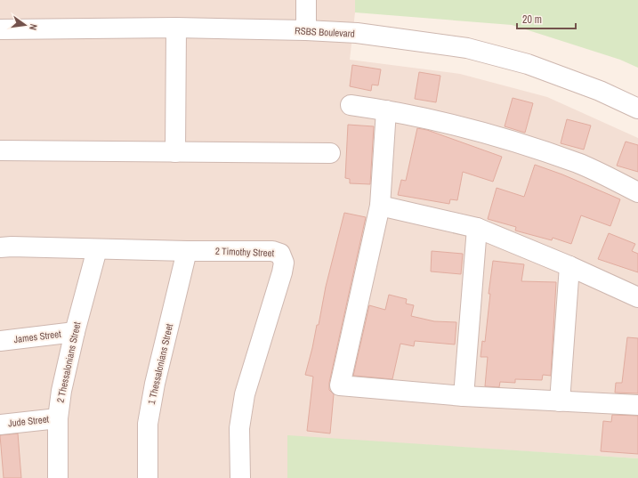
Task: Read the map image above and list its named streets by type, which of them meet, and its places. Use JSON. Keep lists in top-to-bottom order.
{
  "streets": {
    "street": [
      "RSBS Boulevard",
      "2 Timothy Street",
      "James Street",
      "2 Thessalonians Street",
      "1 Thessalonians Street",
      "Jude Street"
    ]
  },
  "crossings": [
    ["2 Timothy Street", "2 Thessalonians Street"],
    ["2 Timothy Street", "1 Thessalonians Street"],
    ["James Street", "2 Thessalonians Street"],
    ["2 Thessalonians Street", "Jude Street"]
  ],
  "scale_bar": "20 m",
  "north": "right"
}
